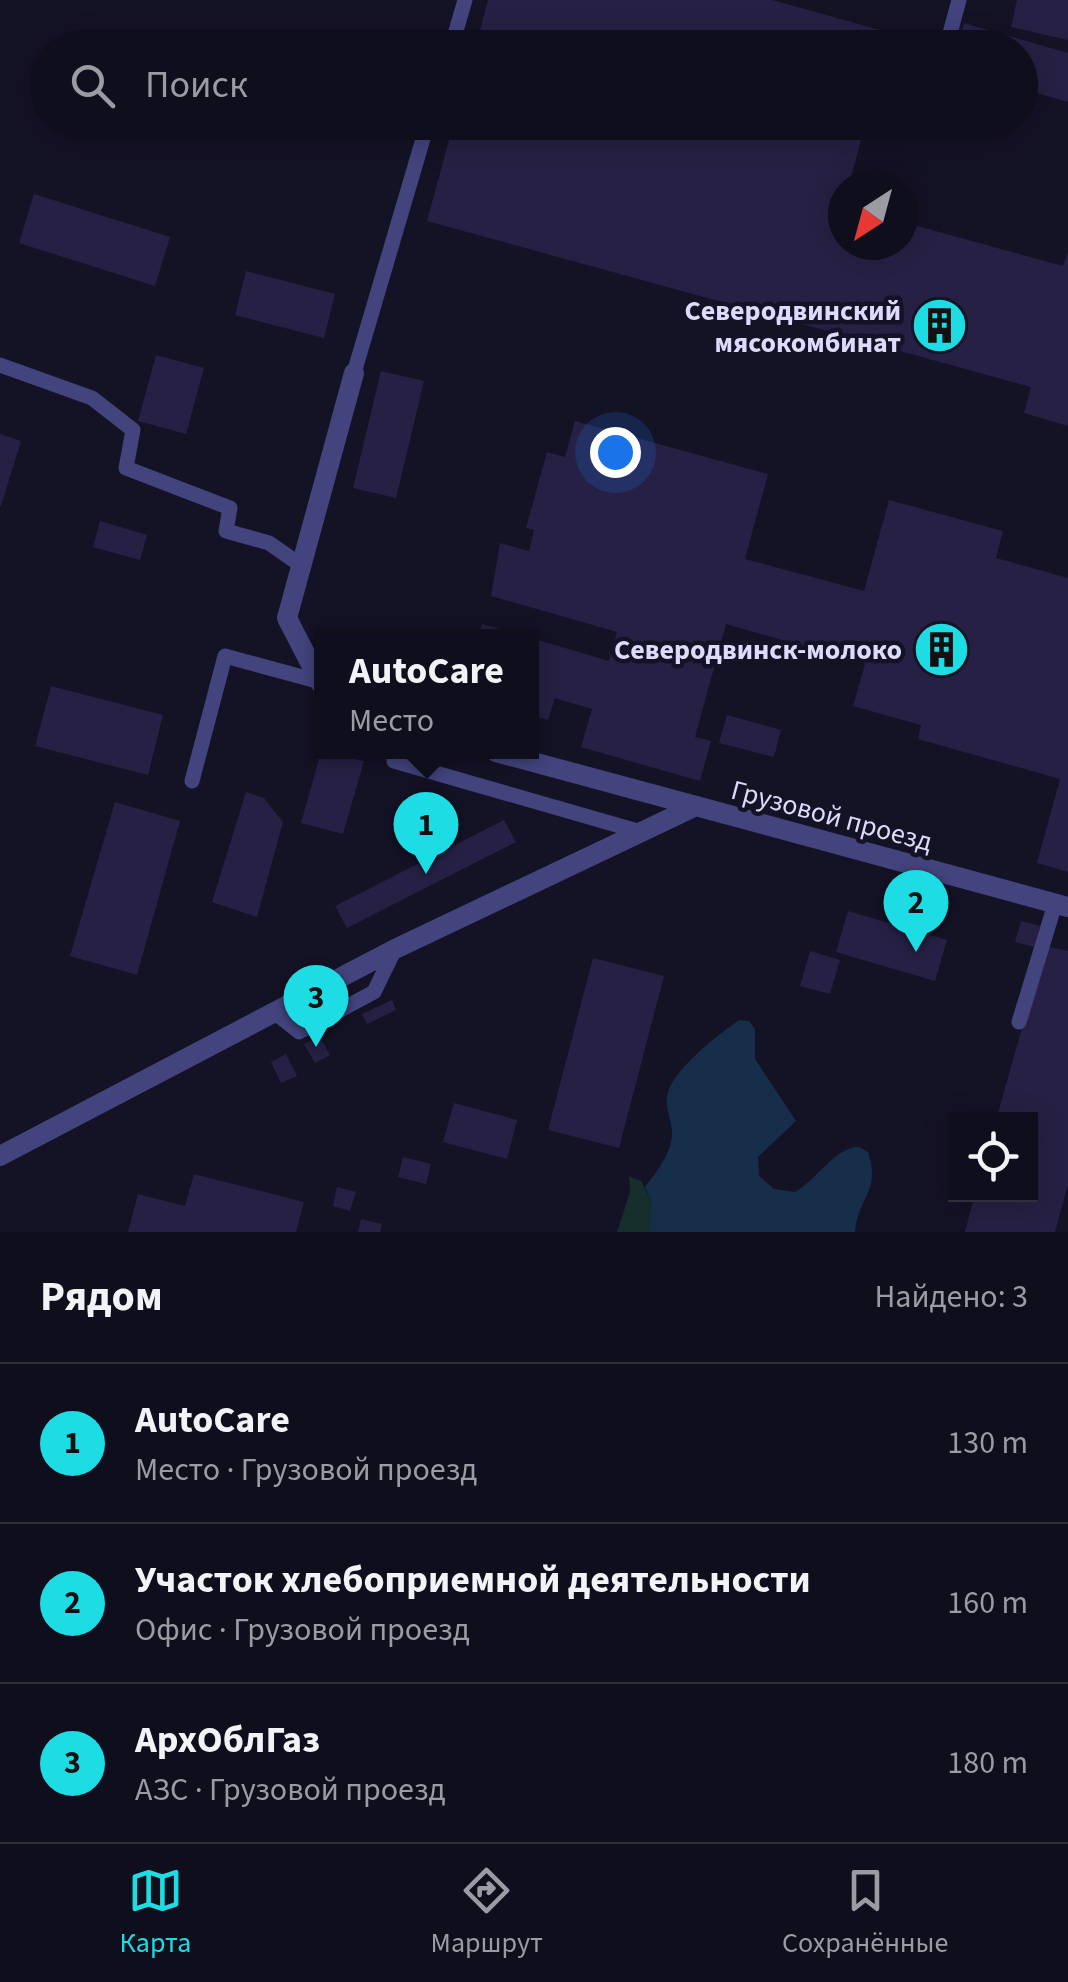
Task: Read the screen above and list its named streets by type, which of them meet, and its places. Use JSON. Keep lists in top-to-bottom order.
{
  "streets": {
    "street": ["Грузовой проезд"]
  },
  "places": {
    "building": ["Северодвинский мясокомбинат", "Северодвинск-молоко"]
  },
  "north": "bottom left",
  "page": {
    "search": "Поиск",
    "popup": ["AutoCare", "Место"],
    "pins": ["1", "2", "3"],
    "heading": ["Рядом", "Найдено: 3"],
    "list": [
      {
        "mark": "1",
        "name": "AutoCare",
        "note": "Место · Грузовой проезд",
        "value": "130 m"
      },
      {
        "mark": "2",
        "name": "Участок хлебоприемной деятельности",
        "note": "Офис · Грузовой проезд",
        "value": "160 m"
      },
      {
        "mark": "3",
        "name": "АрхОблГаз",
        "note": "АЗС · Грузовой проезд",
        "value": "180 m"
      }
    ],
    "nav": ["Карта", "Маршрут", "Сохранённые"]
  }
}
